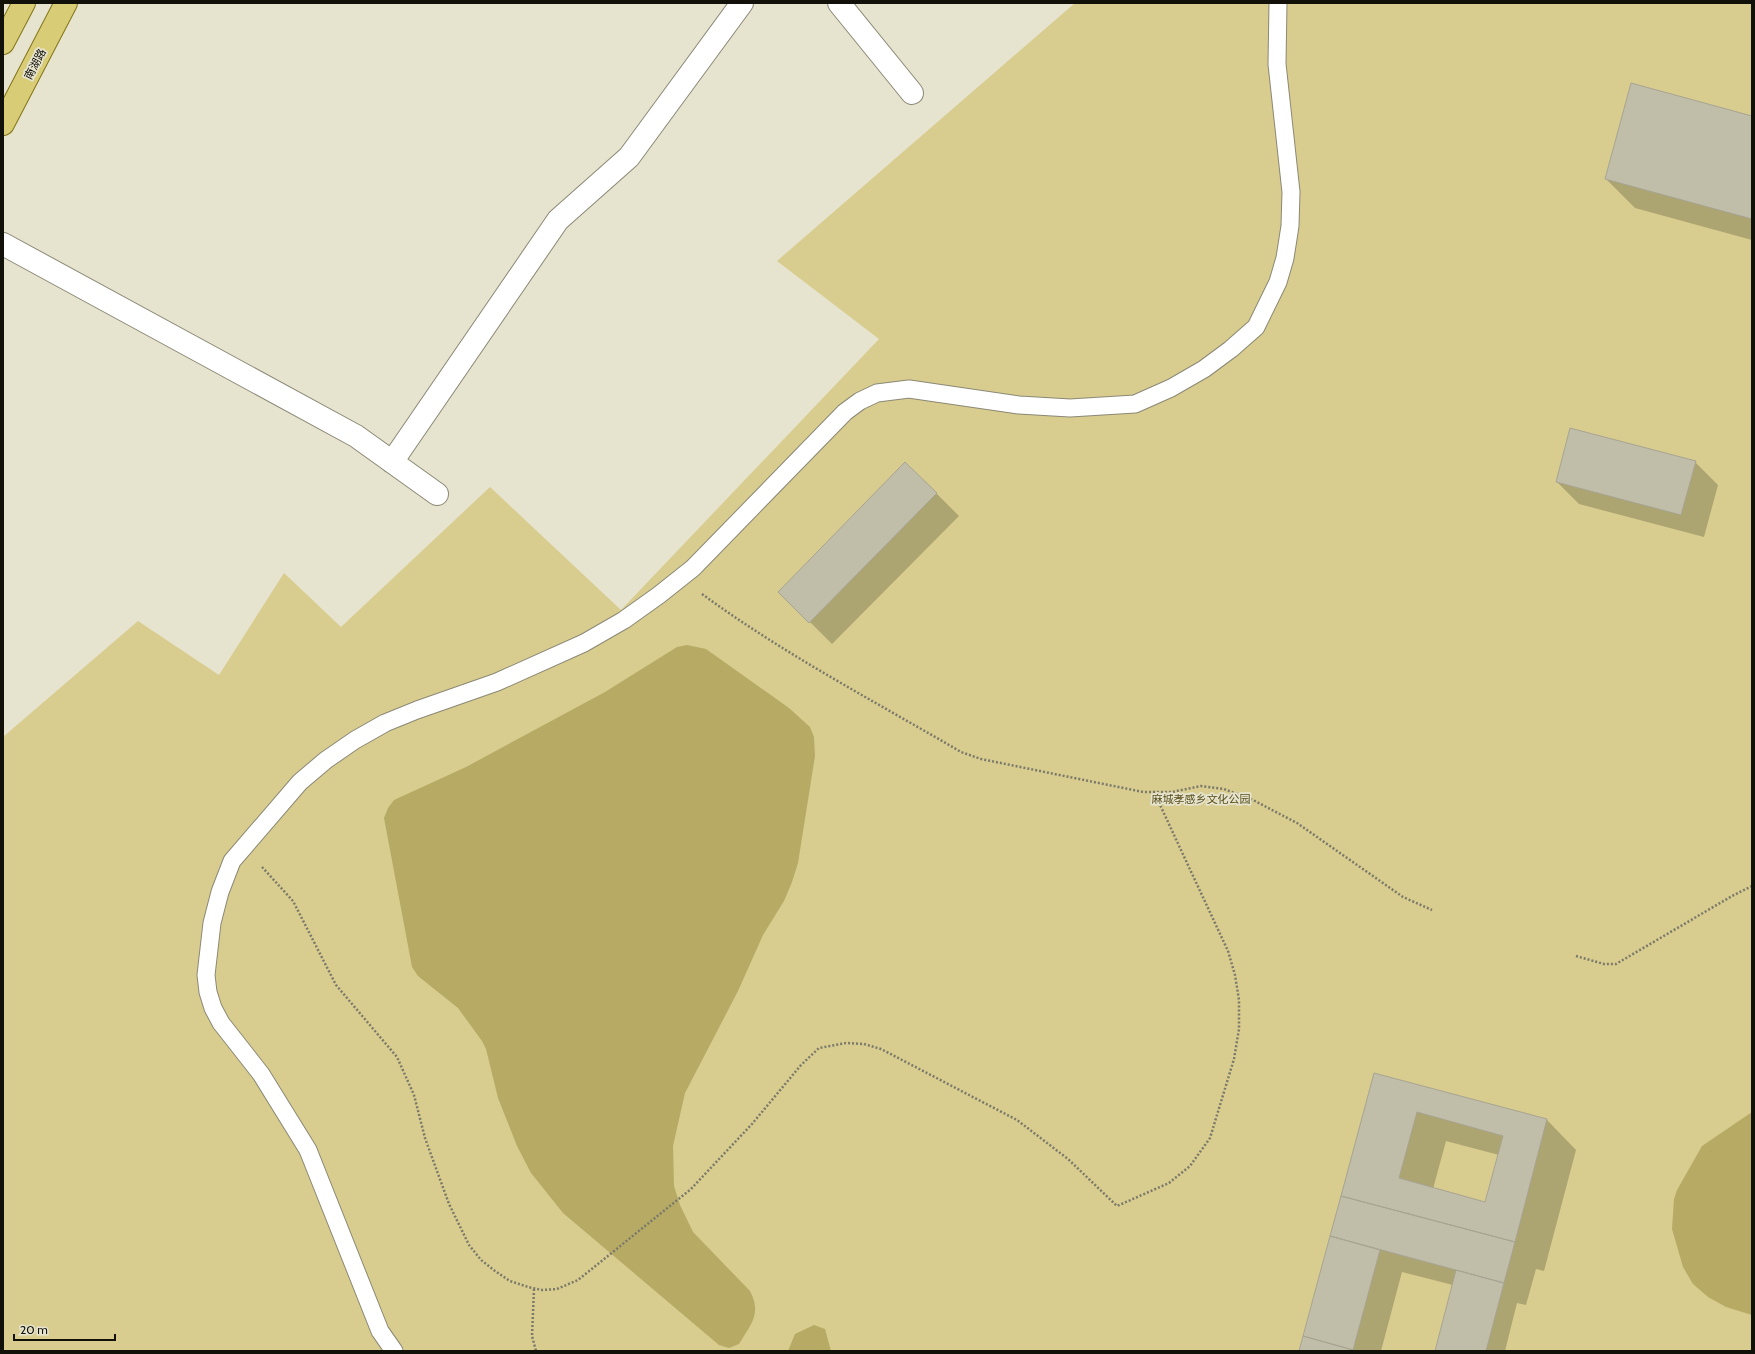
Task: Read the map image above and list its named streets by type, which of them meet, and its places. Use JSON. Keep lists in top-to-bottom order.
{
  "streets": {
    "main road": ["南湖路"]
  },
  "parks": ["麻城孝感乡文化公园"],
  "scale_bar": "20 m"
}
